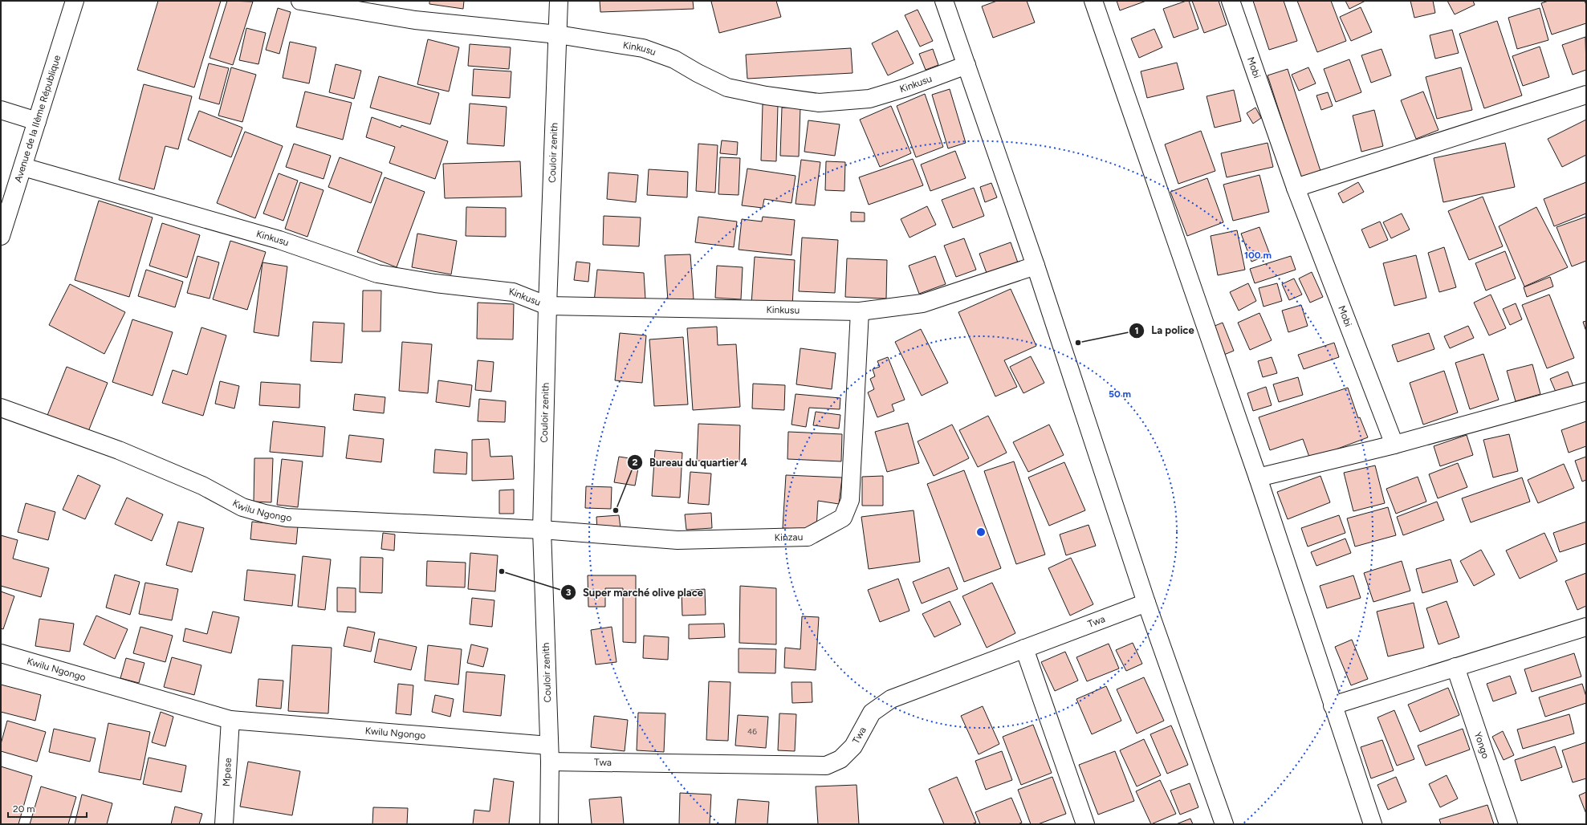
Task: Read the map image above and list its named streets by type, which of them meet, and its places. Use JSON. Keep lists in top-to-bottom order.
{
  "streets": {
    "street": [
      "Kinkusu",
      "Mobi",
      "Avenue de la IIème République",
      "Couloir zenith",
      "Kwilu Ngongo",
      "Kinzau",
      "Twa",
      "Yongo",
      "Mpese"
    ]
  },
  "crossings": [
    ["Kinkusu", "Avenue de la IIème République"],
    ["Kinkusu", "Couloir zenith"],
    ["Kinkusu", "Kinzau"],
    ["Couloir zenith", "Kwilu Ngongo"],
    ["Couloir zenith", "Kinzau"],
    ["Couloir zenith", "Twa"],
    ["Kwilu Ngongo", "Kinzau"],
    ["Kwilu Ngongo", "Twa"],
    ["Kwilu Ngongo", "Mpese"]
  ],
  "places": ["La police", "Bureau du quartier 4", "Super marché olive place"],
  "house_numbers": ["46"],
  "scale_bar": "20 m",
  "rings": ["100 m", "50 m"]
}
